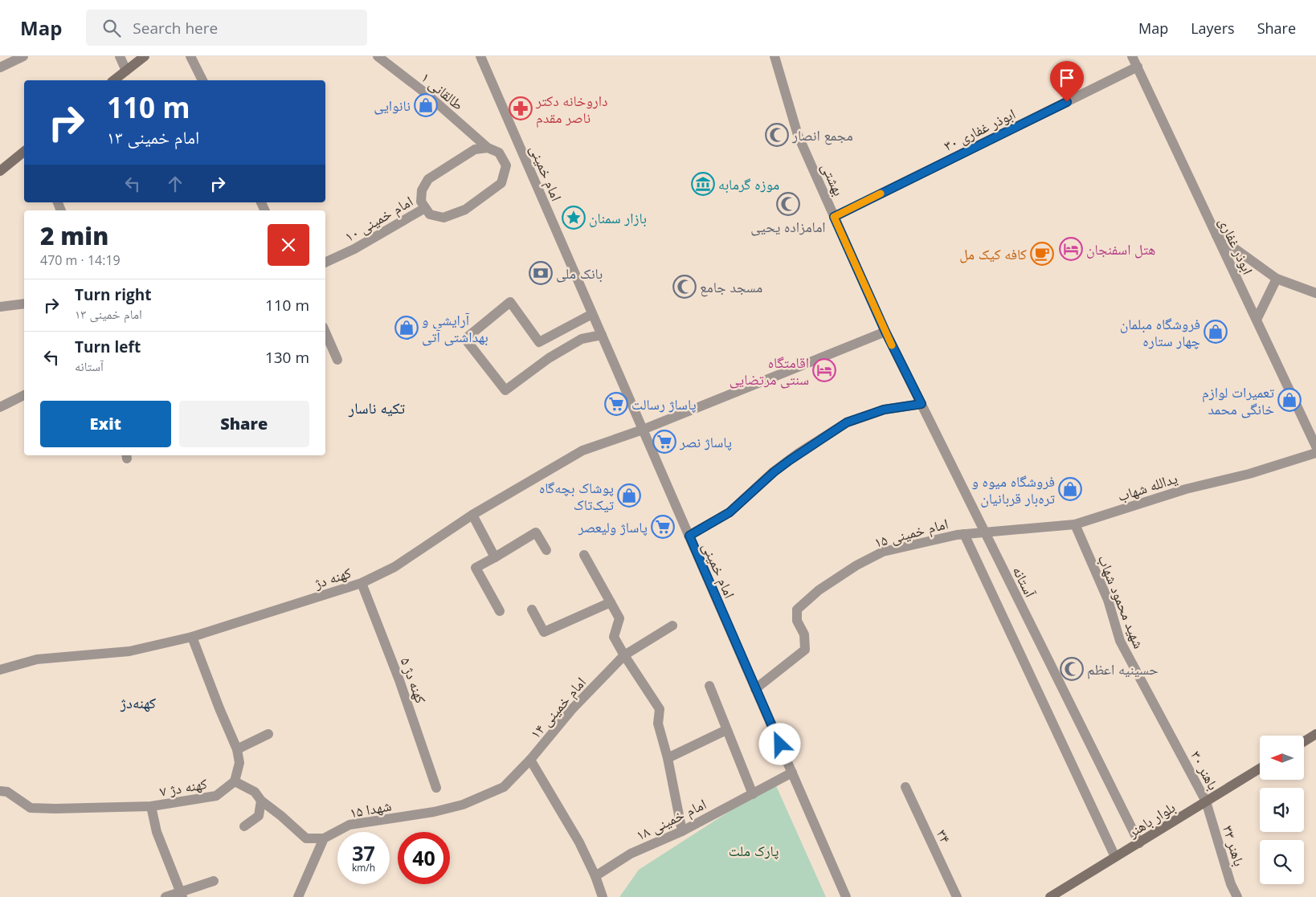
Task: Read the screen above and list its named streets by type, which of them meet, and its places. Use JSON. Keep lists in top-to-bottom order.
{
  "streets": {
    "main road": ["بلوار باهنر"],
    "street": [
      "طالقانی ۱",
      "ابوذر غفاری ۳۰",
      "امام خمینی",
      "بهشتی",
      "امام خمینی ۱۰",
      "ابوذر غفاری",
      "یدالله شهاب",
      "امام خمینی ۱۵",
      "کهنه دژ",
      "آستانه",
      "شهید محمود شهاب",
      "کهنه دژ ۵",
      "امام خمینی ۱۴",
      "باهنر ۳۰",
      "کهنه دژ ۷",
      "شهدا ۱۵",
      "امام خمینی ۱۸",
      "۳۴",
      "باهنر ۳۳"
    ]
  },
  "crossings": [
    ["طالقانی ۱", "امام خمینی ۱۰"],
    ["ابوذر غفاری ۳۰", "بهشتی"],
    ["ابوذر غفاری ۳۰", "ابوذر غفاری"],
    ["امام خمینی", "امام خمینی ۱۵"],
    ["امام خمینی", "کهنه دژ"],
    ["امام خمینی", "امام خمینی ۱۸"],
    ["بهشتی", "کهنه دژ"],
    ["بهشتی", "آستانه"],
    ["یدالله شهاب", "امام خمینی ۱۵"],
    ["یدالله شهاب", "آستانه"],
    ["یدالله شهاب", "شهید محمود شهاب"],
    ["امام خمینی ۱۵", "آستانه"],
    ["کهنه دژ", "آستانه"],
    ["کهنه دژ", "کهنه دژ ۵"],
    ["آستانه", "بلوار باهنر"],
    ["شهید محمود شهاب", "باهنر ۳۰"],
    ["امام خمینی ۱۴", "شهدا ۱۵"],
    ["باهنر ۳۰", "بلوار باهنر"],
    ["باهنر ۳۰", "باهنر ۳۳"],
    ["بلوار باهنر", "باهنر ۳۳"]
  ],
  "districts": ["تکیه ناسار", "کهنه‌دژ"],
  "parks": ["پارک ملت"],
  "places": {
    "shop": [
      "نانوایی",
      "آرایشی و بهداشتی آتی",
      "فروشگاه مبلمان چهار ستاره",
      "تعمیرات لوازم خانگی محمد",
      "فروشگاه میوه و تره‌بار قربانیان",
      "پوشاک بچه‌گاه تیک‌تاک"
    ],
    "pharmacy": ["داروخانه دکتر ناصر مقدم"],
    "mosque": [
      "مجمع انصار",
      "امامزاده یحیی",
      "مسجد جامع",
      "حسینیه اعظم"
    ],
    "museum": ["موزه گرمابه"],
    "place": ["بازار سمنان"],
    "hotel": ["هتل اسفنجان", "اقامتگاه سنتی مرتضایی"],
    "cafe": ["کافه کیک مل"],
    "bank": ["بانک ملی"],
    "supermarket": ["پاساژ رسالت", "پاساژ نصر", "پاساژ ولیعصر"]
  },
  "north": "left",
  "page": {
    "header": "Map",
    "search": "Search here",
    "nav": ["Map", "Layers", "Share"],
    "turn": ["110 m", "امام خمینی ۱۳"],
    "heading": ["2 min", "470 m · 14:19"],
    "list": [
      {
        "name": "Turn right",
        "note": "امام خمینی ۱۳",
        "value": "110 m"
      },
      {
        "name": "Turn left",
        "note": "آستانه",
        "value": "130 m"
      }
    ],
    "buttons": ["Exit", "Share"],
    "speed": "37 km/h",
    "limit": "40"
  }
}
